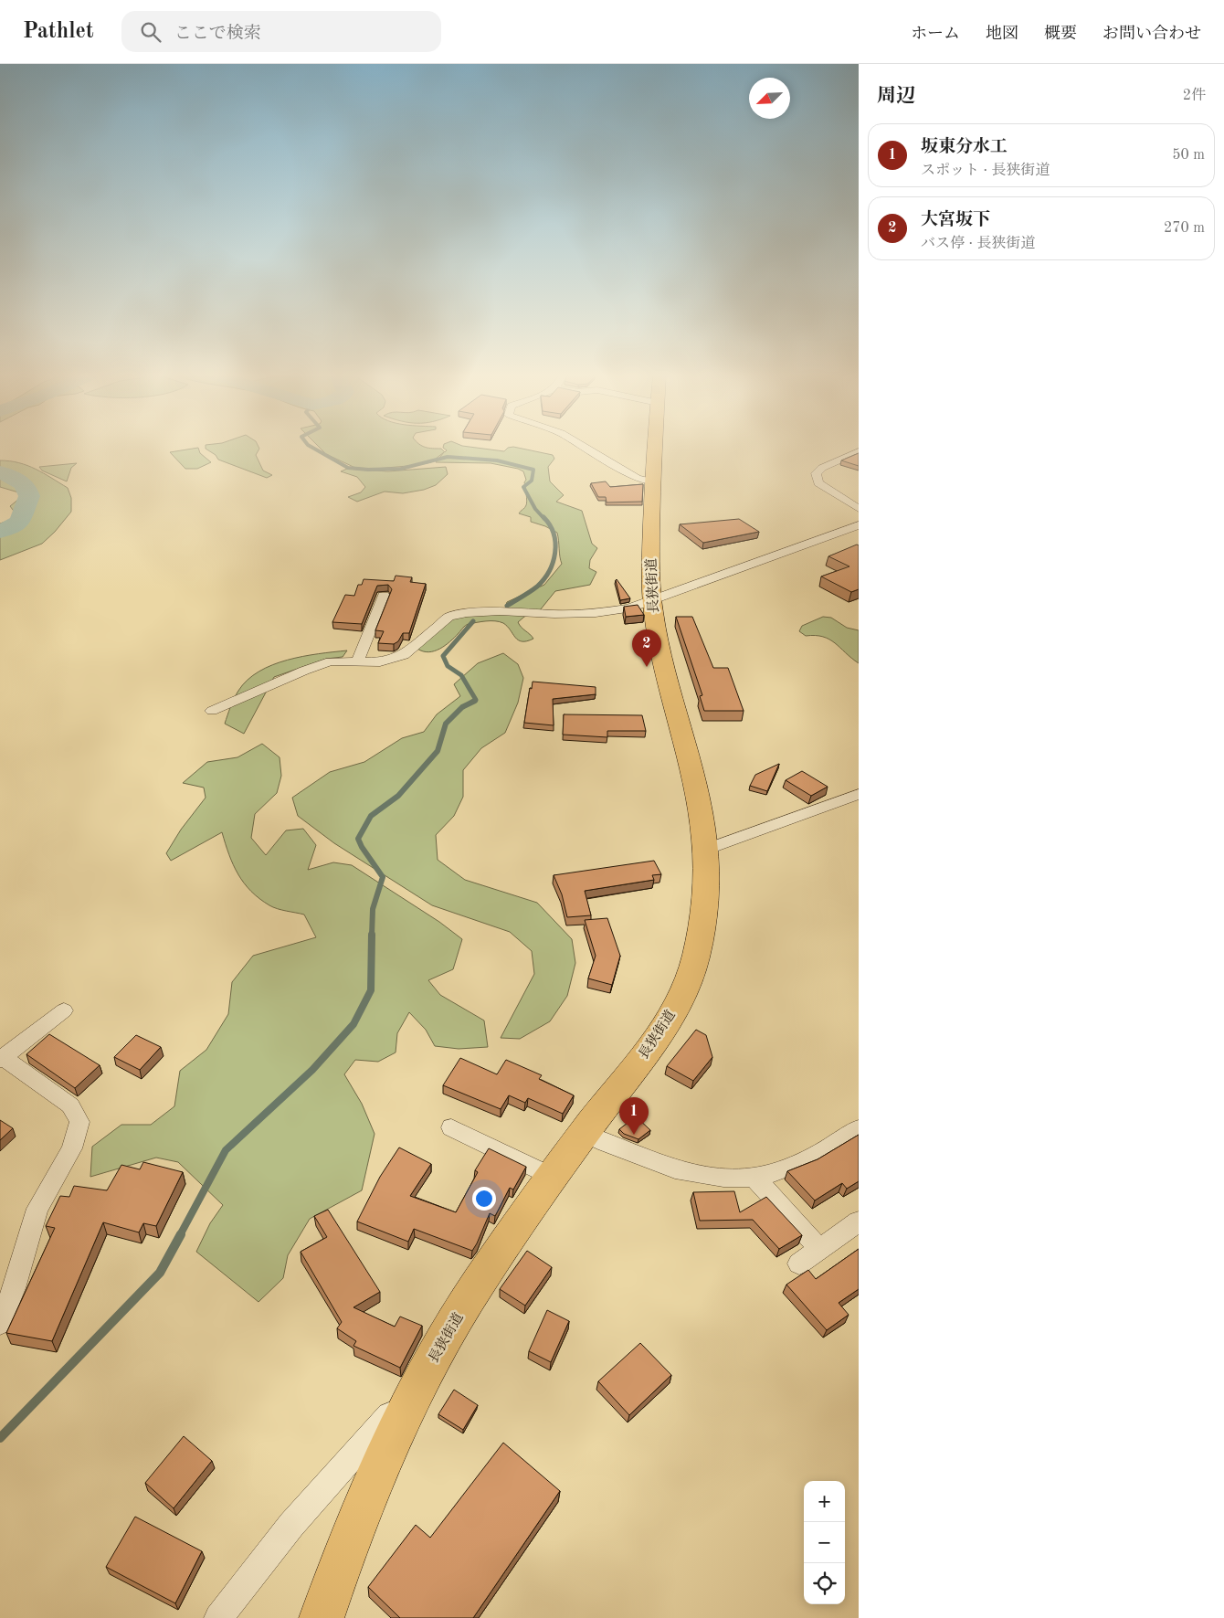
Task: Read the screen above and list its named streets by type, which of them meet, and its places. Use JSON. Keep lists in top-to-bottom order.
{
  "streets": {
    "main road": ["長狭街道"]
  },
  "north": "bottom left",
  "page": {
    "header": "Pathlet",
    "search": "ここで検索",
    "nav": [
      "ホーム",
      "地図",
      "概要",
      "お問い合わせ"
    ],
    "heading": ["周辺", "2件"],
    "list": [
      {
        "mark": "1",
        "name": "坂東分水工",
        "note": "スポット · 長狭街道",
        "value": "50 m"
      },
      {
        "mark": "2",
        "name": "大宮坂下",
        "note": "バス停 · 長狭街道",
        "value": "270 m"
      }
    ],
    "pins": ["2", "1"],
    "map_buttons": ["+", "−"]
  }
}
